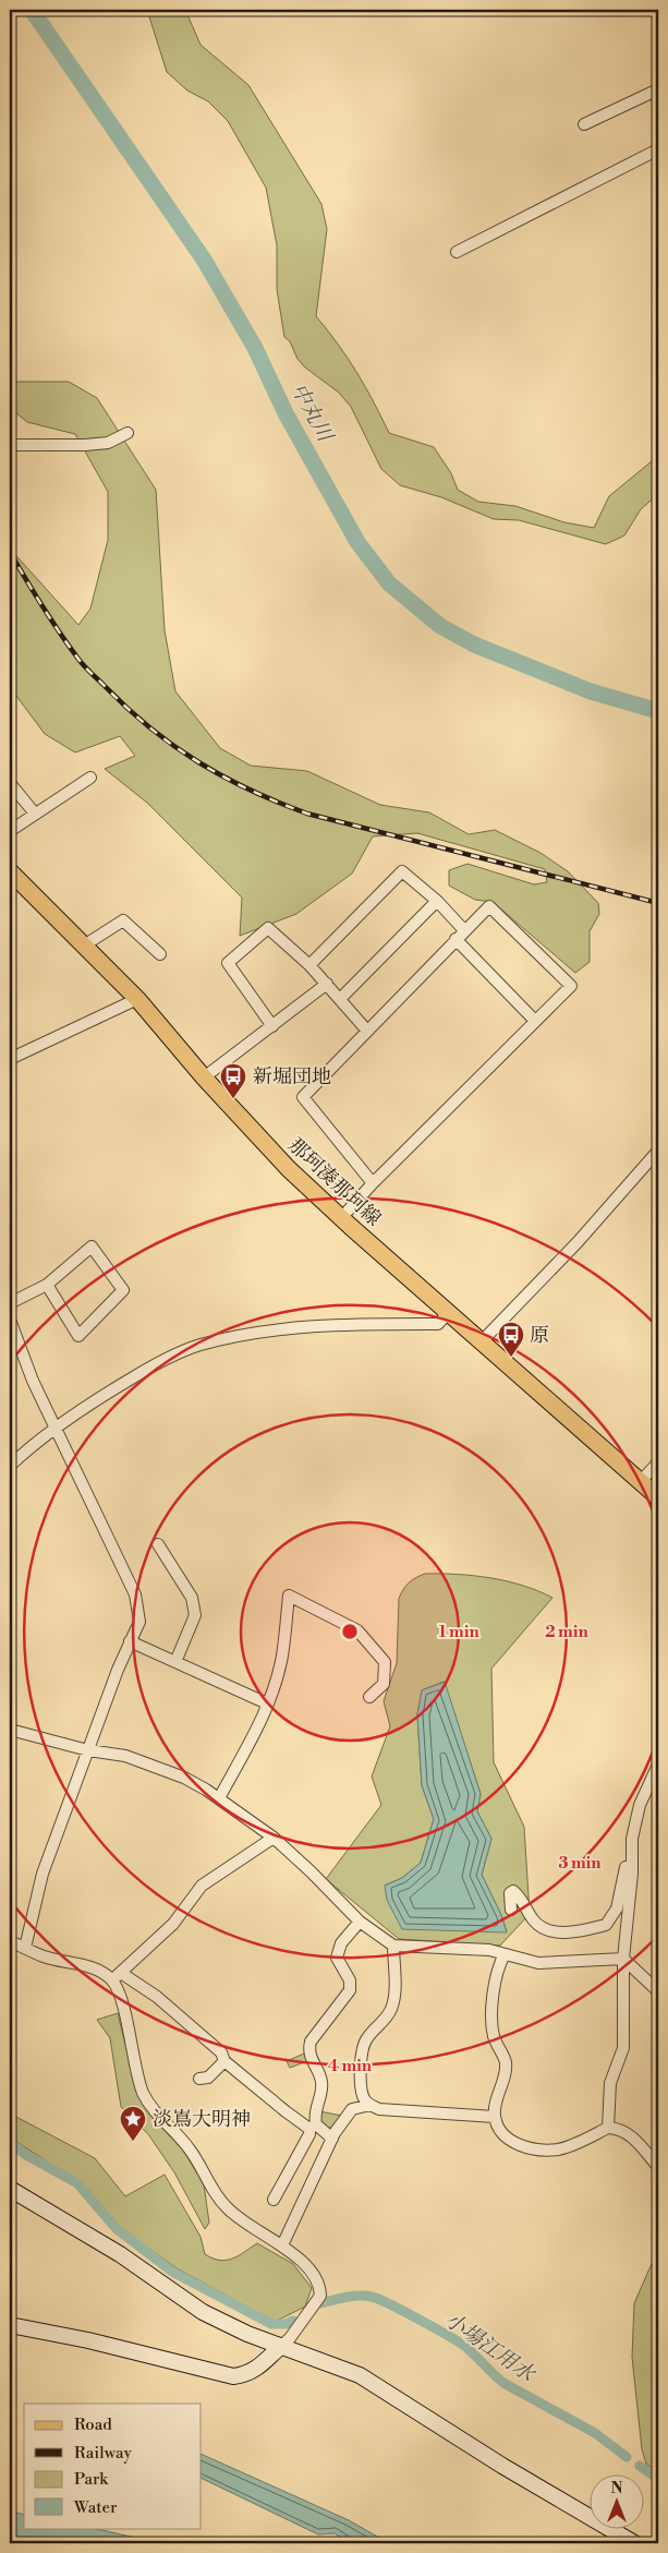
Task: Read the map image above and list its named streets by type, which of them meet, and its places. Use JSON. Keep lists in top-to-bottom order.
{
  "streets": {
    "main road": ["那珂湊那珂線"]
  },
  "water": ["中丸川", "小場江用水"],
  "places": {
    "bus stop": ["新堀団地", "原"],
    "place": ["淡嶌大明神"]
  },
  "legend": [
    "Road",
    "Railway",
    "Park",
    "Water"
  ],
  "north": "top",
  "rings": [
    "1 min",
    "2 min",
    "3 min",
    "4 min"
  ]
}
